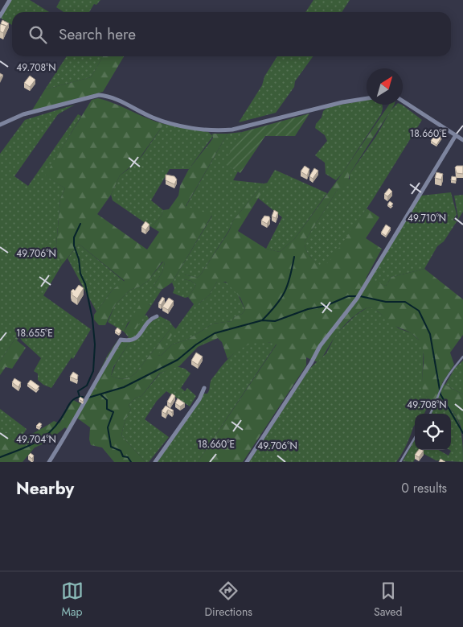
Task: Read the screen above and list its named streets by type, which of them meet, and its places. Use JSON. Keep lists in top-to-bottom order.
{
  "north": "top right",
  "page": {
    "search": "Search here",
    "heading": ["Nearby", "0 results"],
    "nav": ["Map", "Directions", "Saved"]
  },
  "coordinates": [
    "49.708°N",
    "18.660°E",
    "49.710°N",
    "49.706°N",
    "18.655°E",
    "49.704°N"
  ]
}
